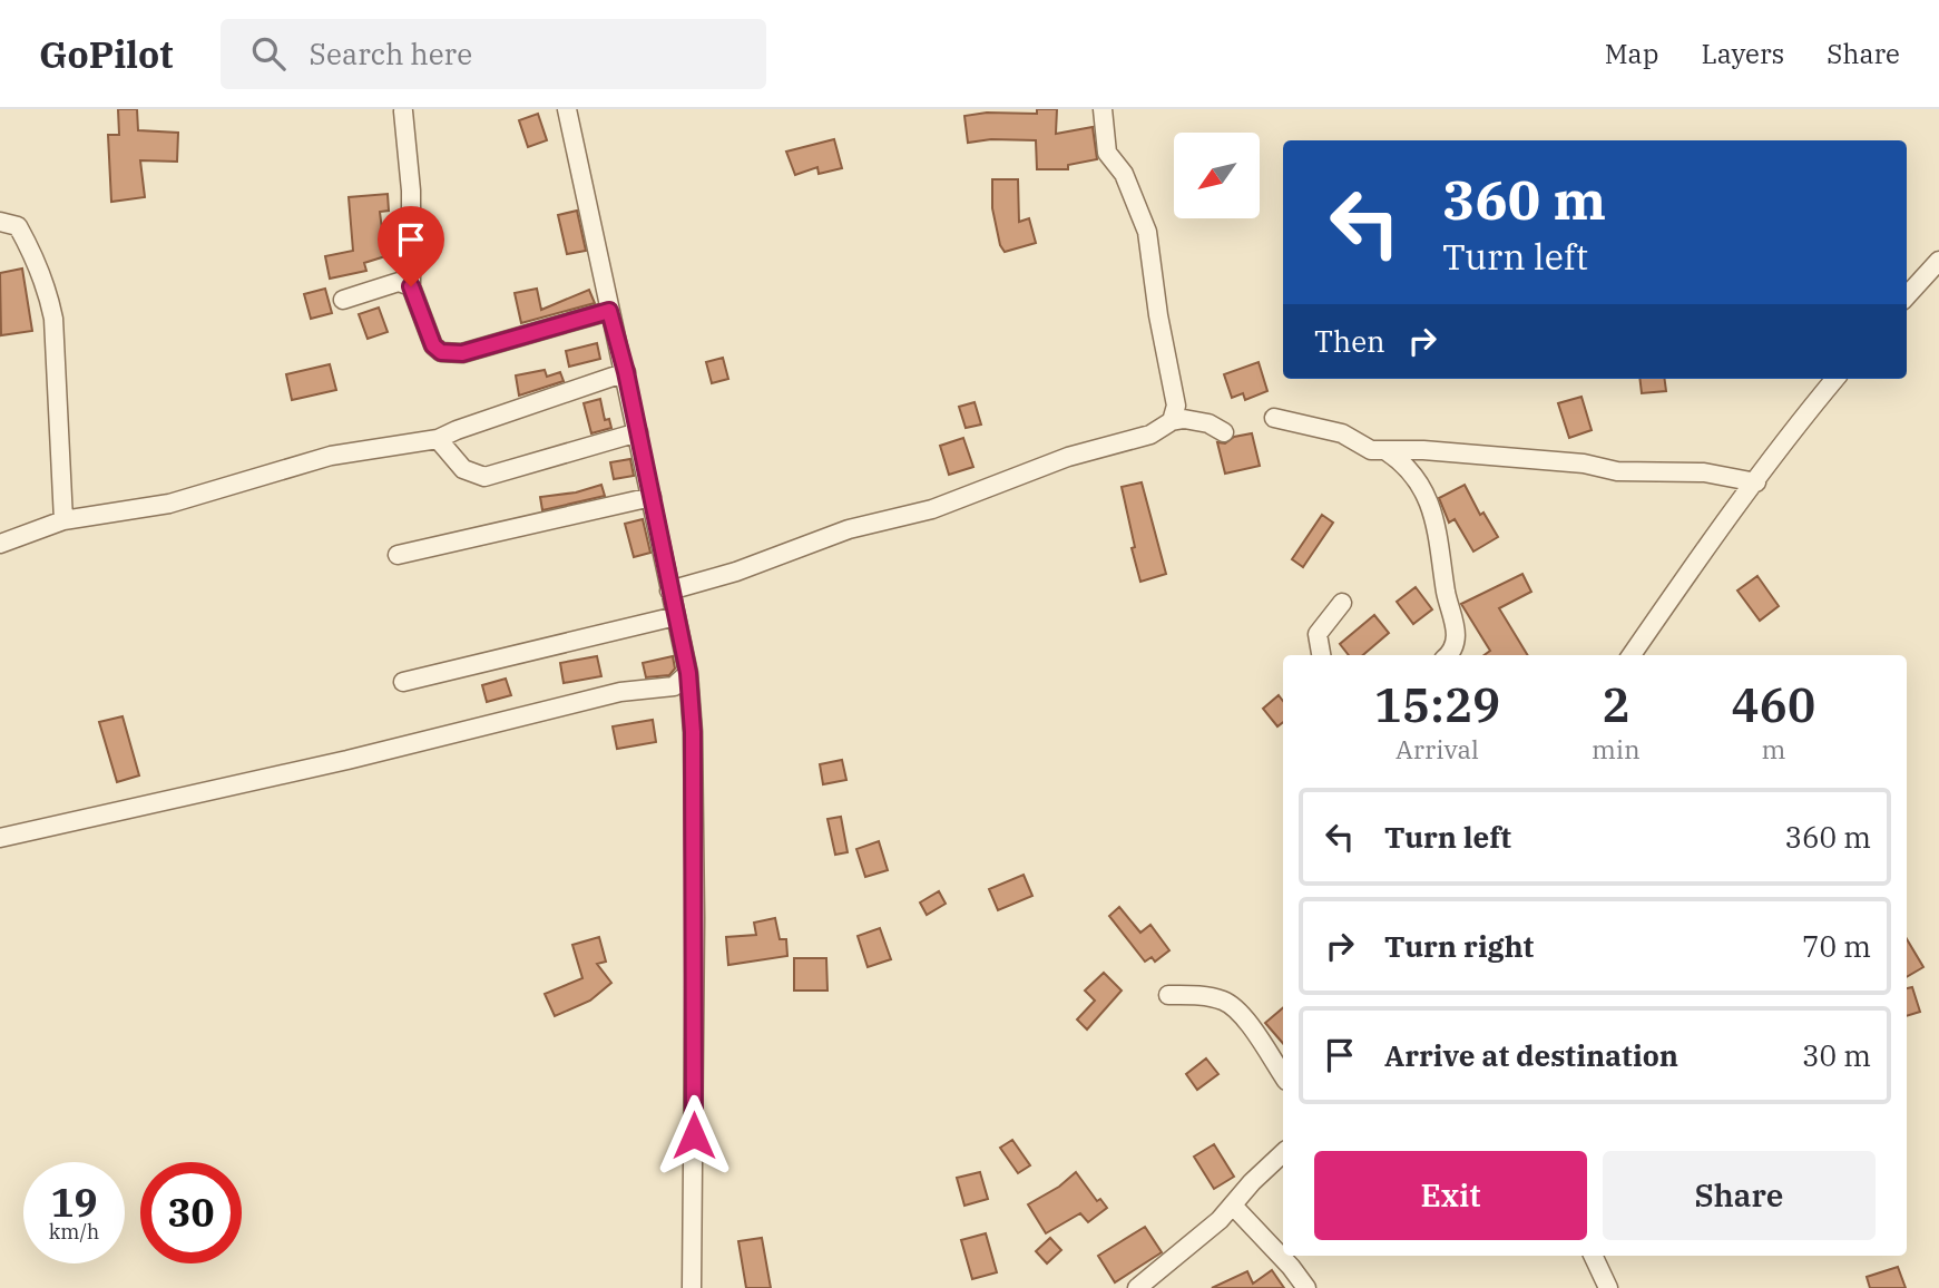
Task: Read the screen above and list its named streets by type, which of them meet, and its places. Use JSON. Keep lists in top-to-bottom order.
{
  "north": "bottom left",
  "page": {
    "header": "GoPilot",
    "search": "Search here",
    "nav": ["Map", "Layers", "Share"],
    "turn": ["360 m", "Turn left"],
    "then": "Then",
    "eta": [
      "15:29",
      "Arrival",
      "2",
      "min",
      "460",
      "m"
    ],
    "list": [
      {
        "name": "Turn left",
        "value": "360 m"
      },
      {
        "name": "Turn right",
        "value": "70 m"
      },
      {
        "name": "Arrive at destination",
        "value": "30 m"
      }
    ],
    "buttons": ["Exit", "Share"],
    "speed": "19 km/h",
    "limit": "30"
  }
}
